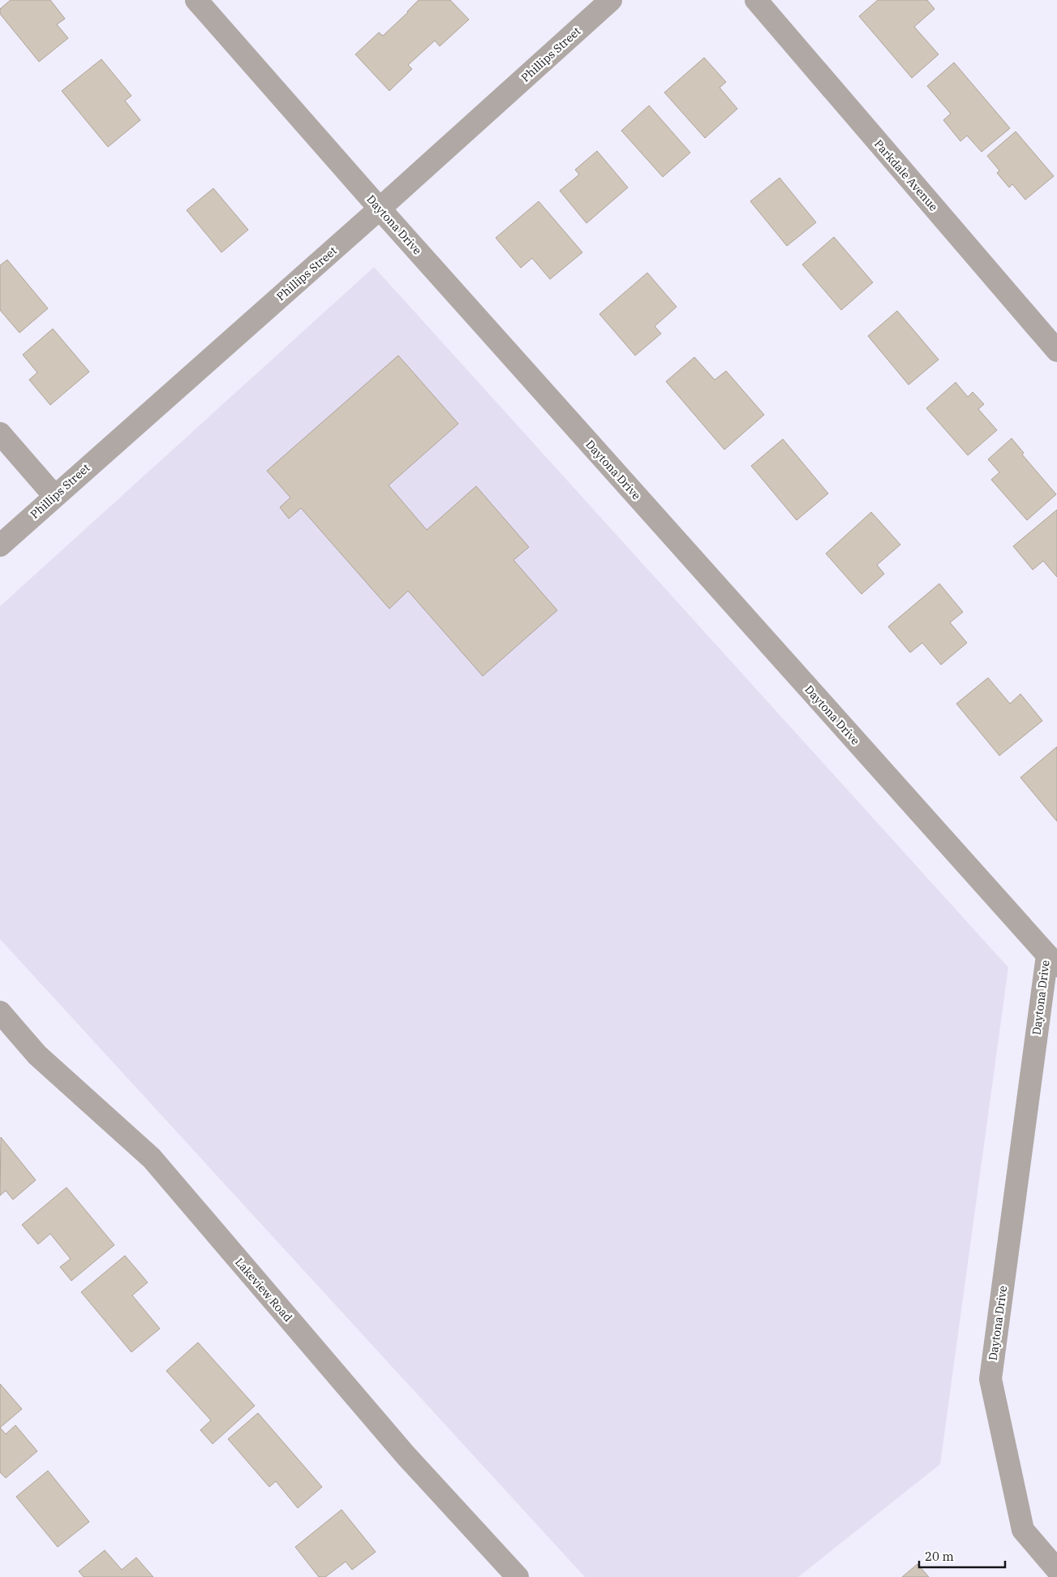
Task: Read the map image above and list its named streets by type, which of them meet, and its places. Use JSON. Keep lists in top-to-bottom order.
{
  "streets": {
    "street": [
      "Phillips Street",
      "Parkdale Avenue",
      "Daytona Drive",
      "Lakeview Road"
    ]
  },
  "crossings": [
    ["Phillips Street", "Daytona Drive"]
  ],
  "scale_bar": "20 m"
}
